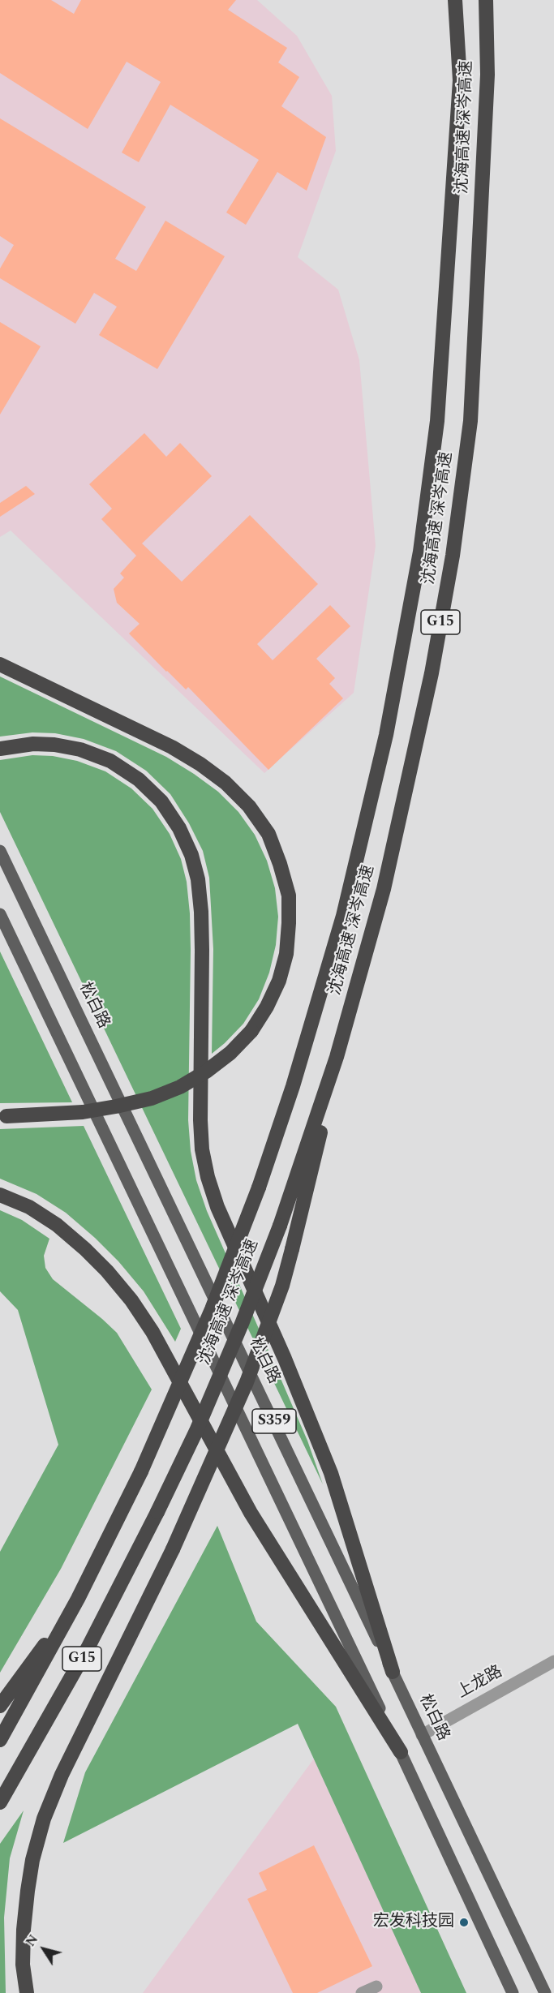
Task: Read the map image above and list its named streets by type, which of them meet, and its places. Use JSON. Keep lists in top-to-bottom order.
{
  "streets": {
    "highway": ["沈海高速 深岑高速", "G15"],
    "main road": ["松白路", "S359"],
    "street": ["上龙路"]
  },
  "crossings": [
    ["松白路", "上龙路"]
  ],
  "places": ["宏发科技园"],
  "north": "top left"
}
